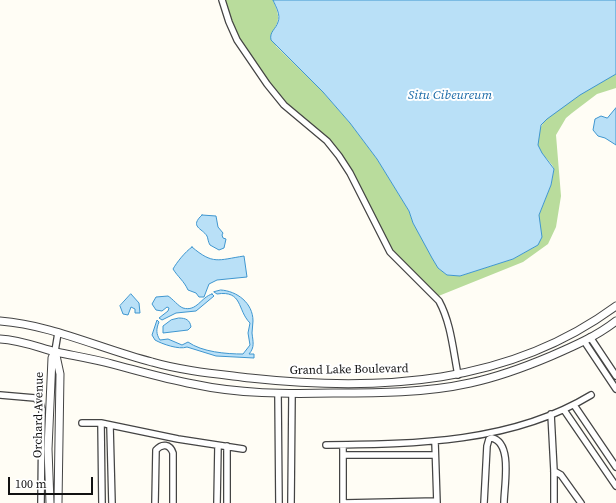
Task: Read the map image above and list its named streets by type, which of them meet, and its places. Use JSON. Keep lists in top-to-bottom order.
{
  "streets": {
    "street": ["Grand Lake Boulevard", "Orchard Avenue"]
  },
  "crossings": [
    ["Grand Lake Boulevard", "Orchard Avenue"]
  ],
  "water": ["Situ Cibeureum"],
  "scale_bar": "100 m"
}
